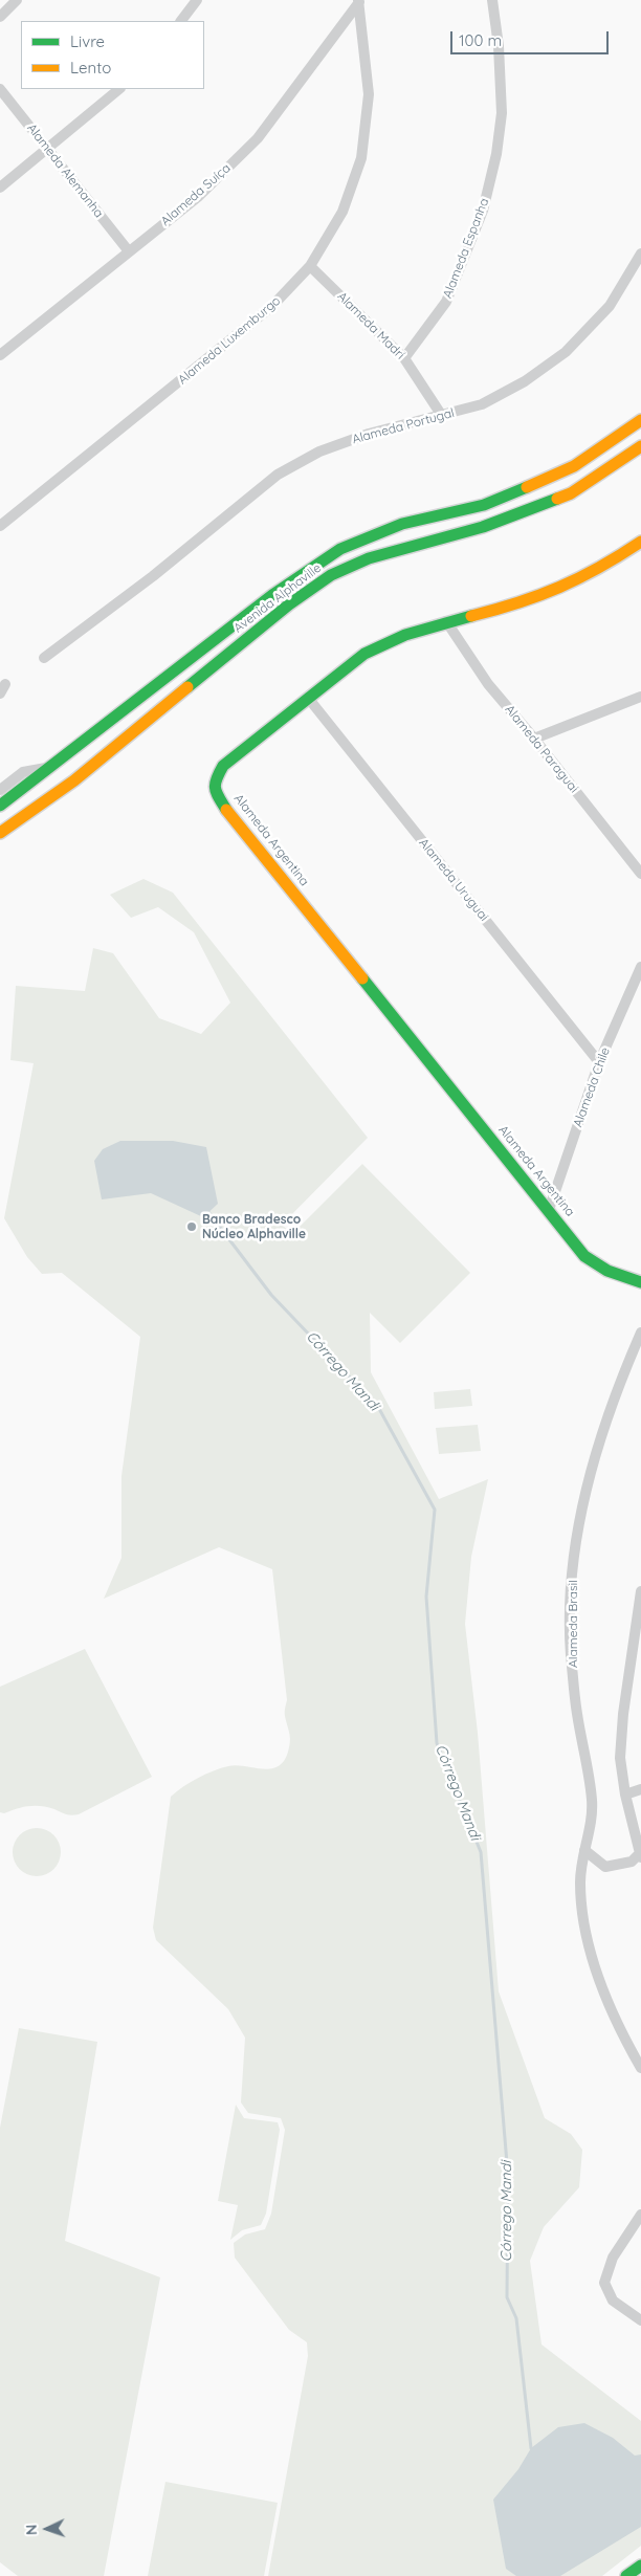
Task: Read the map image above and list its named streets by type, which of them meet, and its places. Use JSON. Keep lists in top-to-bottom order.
{
  "streets": {
    "main road": ["Avenida Alphaville", "Alameda Argentina"],
    "street": [
      "Alameda Alemanha",
      "Alameda Suíça",
      "Alameda Espanha",
      "Alameda Madri",
      "Alameda Luxemburgo",
      "Alameda Portugal",
      "Alameda Paraguai",
      "Alameda Uruguai",
      "Alameda Chile",
      "Alameda Brasil"
    ]
  },
  "crossings": [
    ["Alameda Alemanha", "Alameda Suíça"],
    ["Alameda Suíça", "Alameda Luxemburgo"],
    ["Alameda Espanha", "Alameda Madri"],
    ["Alameda Madri", "Alameda Luxemburgo"],
    ["Alameda Madri", "Alameda Portugal"],
    ["Alameda Paraguai", "Alameda Argentina"],
    ["Alameda Argentina", "Alameda Uruguai"],
    ["Alameda Argentina", "Alameda Chile"],
    ["Alameda Uruguai", "Alameda Chile"]
  ],
  "water": ["Córrego Mandi"],
  "places": ["Banco Bradesco Núcleo Alphaville"],
  "legend": ["Livre", "Lento"],
  "scale_bar": "100 m",
  "north": "left"
}
